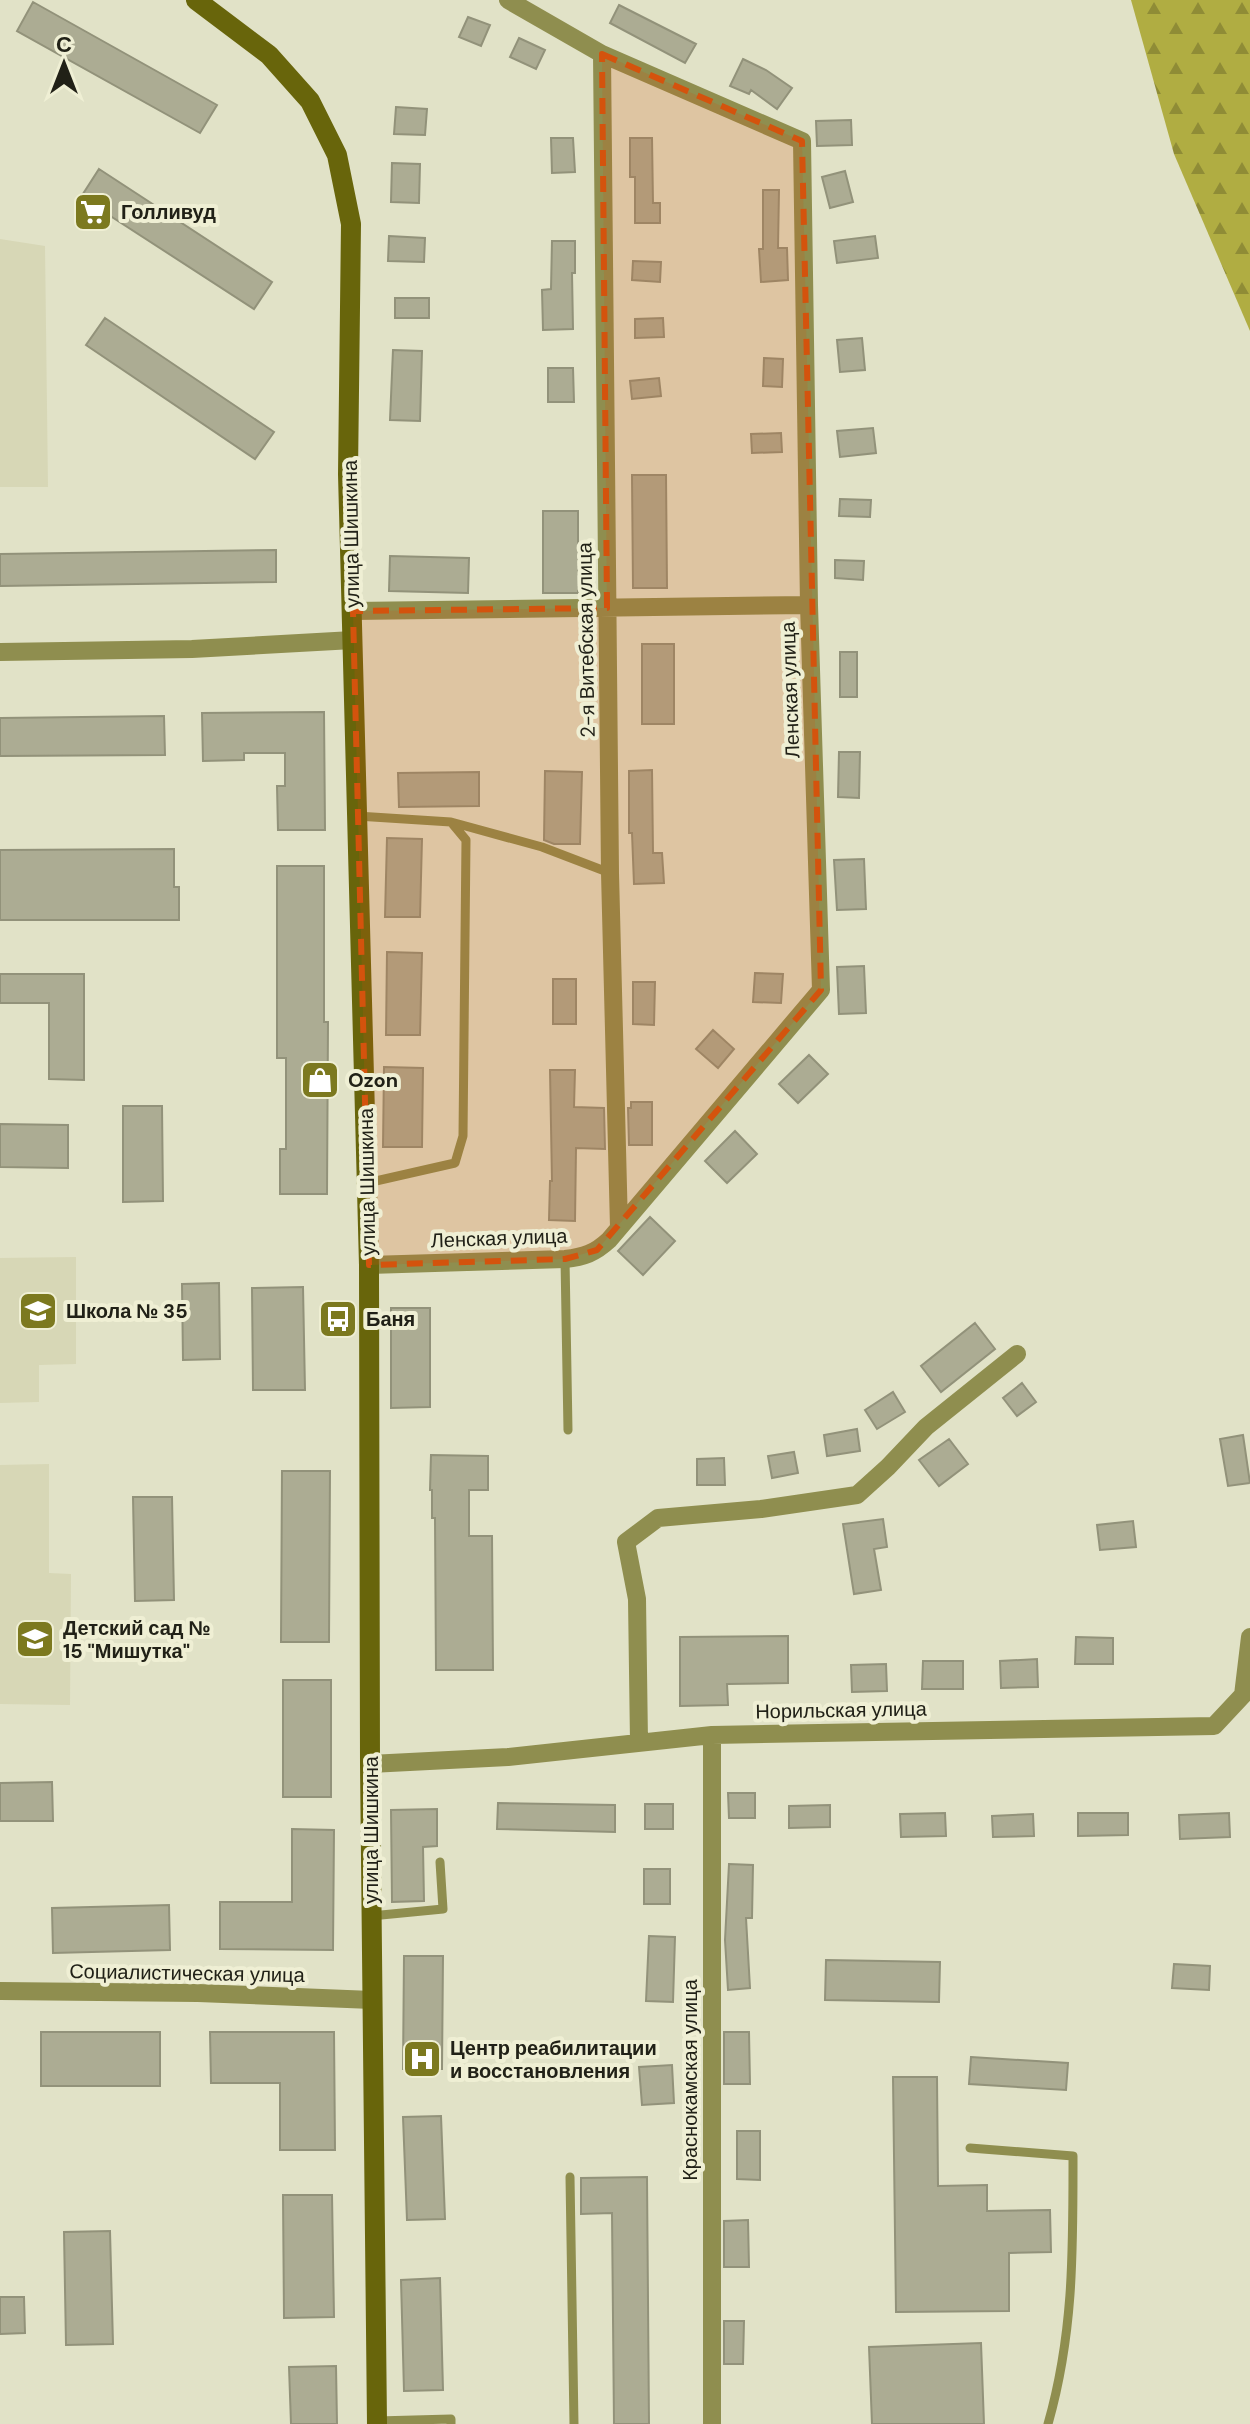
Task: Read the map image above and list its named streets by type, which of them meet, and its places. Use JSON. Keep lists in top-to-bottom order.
{
  "streets": {
    "main road": ["улица Шишкина"],
    "street": [
      "2-я Витебская улица",
      "Ленская улица",
      "Норильская улица",
      "Социалистическая улица",
      "Краснокамская улица"
    ]
  },
  "crossings": [
    ["улица Шишкина", "Ленская улица"],
    ["улица Шишкина", "Норильская улица"],
    ["улица Шишкина", "Социалистическая улица"],
    ["2-я Витебская улица", "Ленская улица"],
    ["Норильская улица", "Краснокамская улица"]
  ],
  "places": {
    "supermarket": ["Голливуд"],
    "shop": ["Ozon"],
    "school or university": ["Школа № 35", "Детский сад № 15 \"Мишутка\""],
    "bus stop": ["Баня"],
    "hospital": ["Центр реабилитации и восстановления"]
  },
  "north": "top"
}
